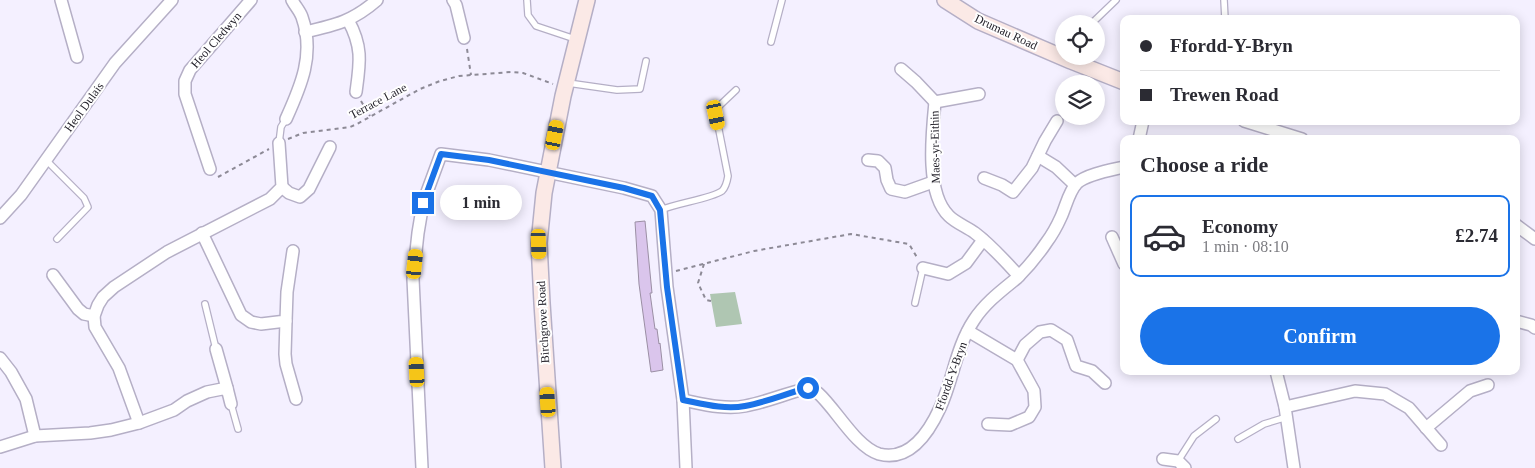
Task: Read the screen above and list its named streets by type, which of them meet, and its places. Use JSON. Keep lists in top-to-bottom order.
{
  "streets": {
    "main road": ["Drumau Road", "Birchgrove Road"],
    "street": [
      "Heol Cledwyn",
      "Heol Dulais",
      "Maes-yr-Eithin",
      "Ffordd-Y-Bryn"
    ],
    "path": ["Terrace Lane"]
  },
  "crossings": [
    ["Heol Cledwyn", "Terrace Lane"],
    ["Terrace Lane", "Birchgrove Road"],
    ["Maes-yr-Eithin", "Ffordd-Y-Bryn"]
  ],
  "page": {
    "banner": ["Ffordd-Y-Bryn", "Trewen Road"],
    "heading": "Choose a ride",
    "bubble": "1 min",
    "list": [
      {
        "name": "Economy",
        "note": "1 min · 08:10",
        "value": "£2.74"
      }
    ],
    "buttons": "Confirm"
  }
}
